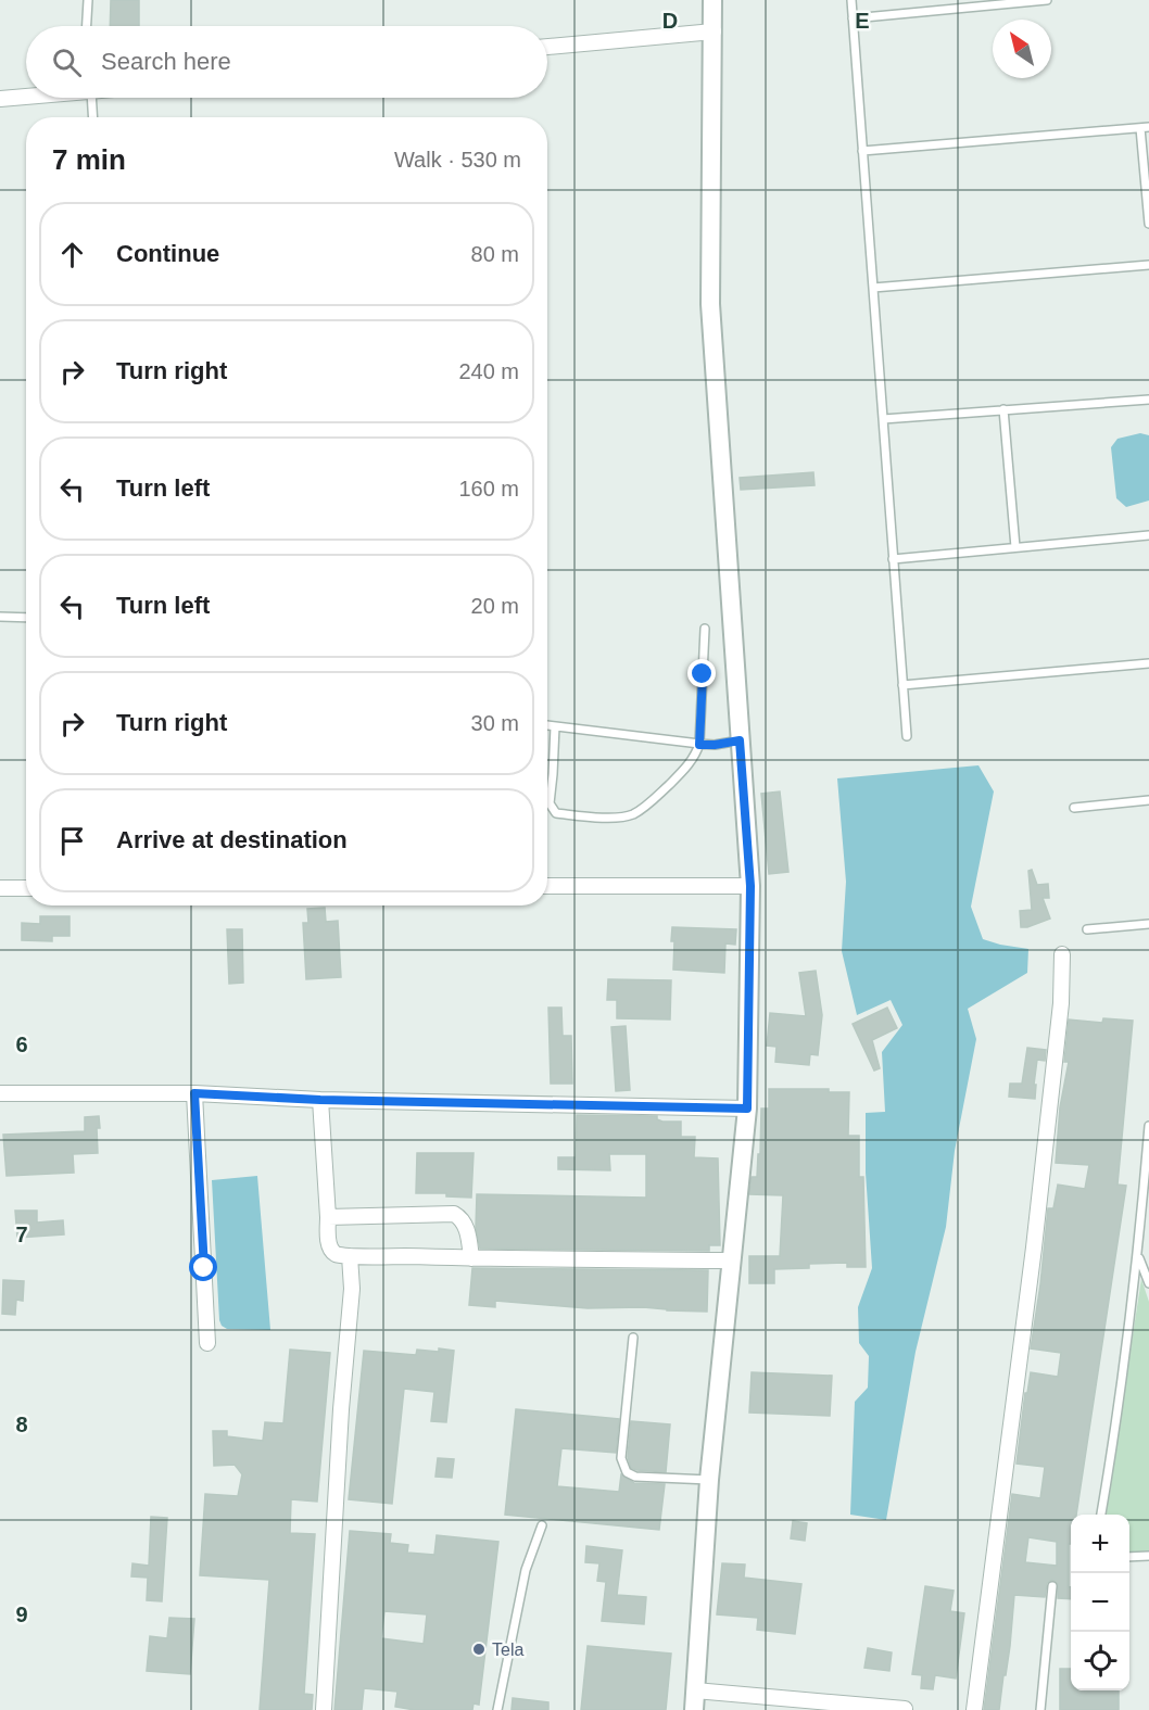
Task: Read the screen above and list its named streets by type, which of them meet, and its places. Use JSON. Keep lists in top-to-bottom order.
{
  "places": ["Tela"],
  "north": "top left",
  "page": {
    "search": "Search here",
    "heading": ["7 min", "Walk · 530 m"],
    "list": [
      ["Continue", "80 m"],
      ["Turn right", "240 m"],
      ["Turn left", "160 m"],
      ["Turn left", "20 m"],
      ["Turn right", "30 m"],
      "Arrive at destination"
    ],
    "map_buttons": ["+", "−"]
  },
  "grid": {
    "columns": ["D", "E"],
    "rows": [
      "6",
      "7",
      "8",
      "9"
    ]
  }
}
